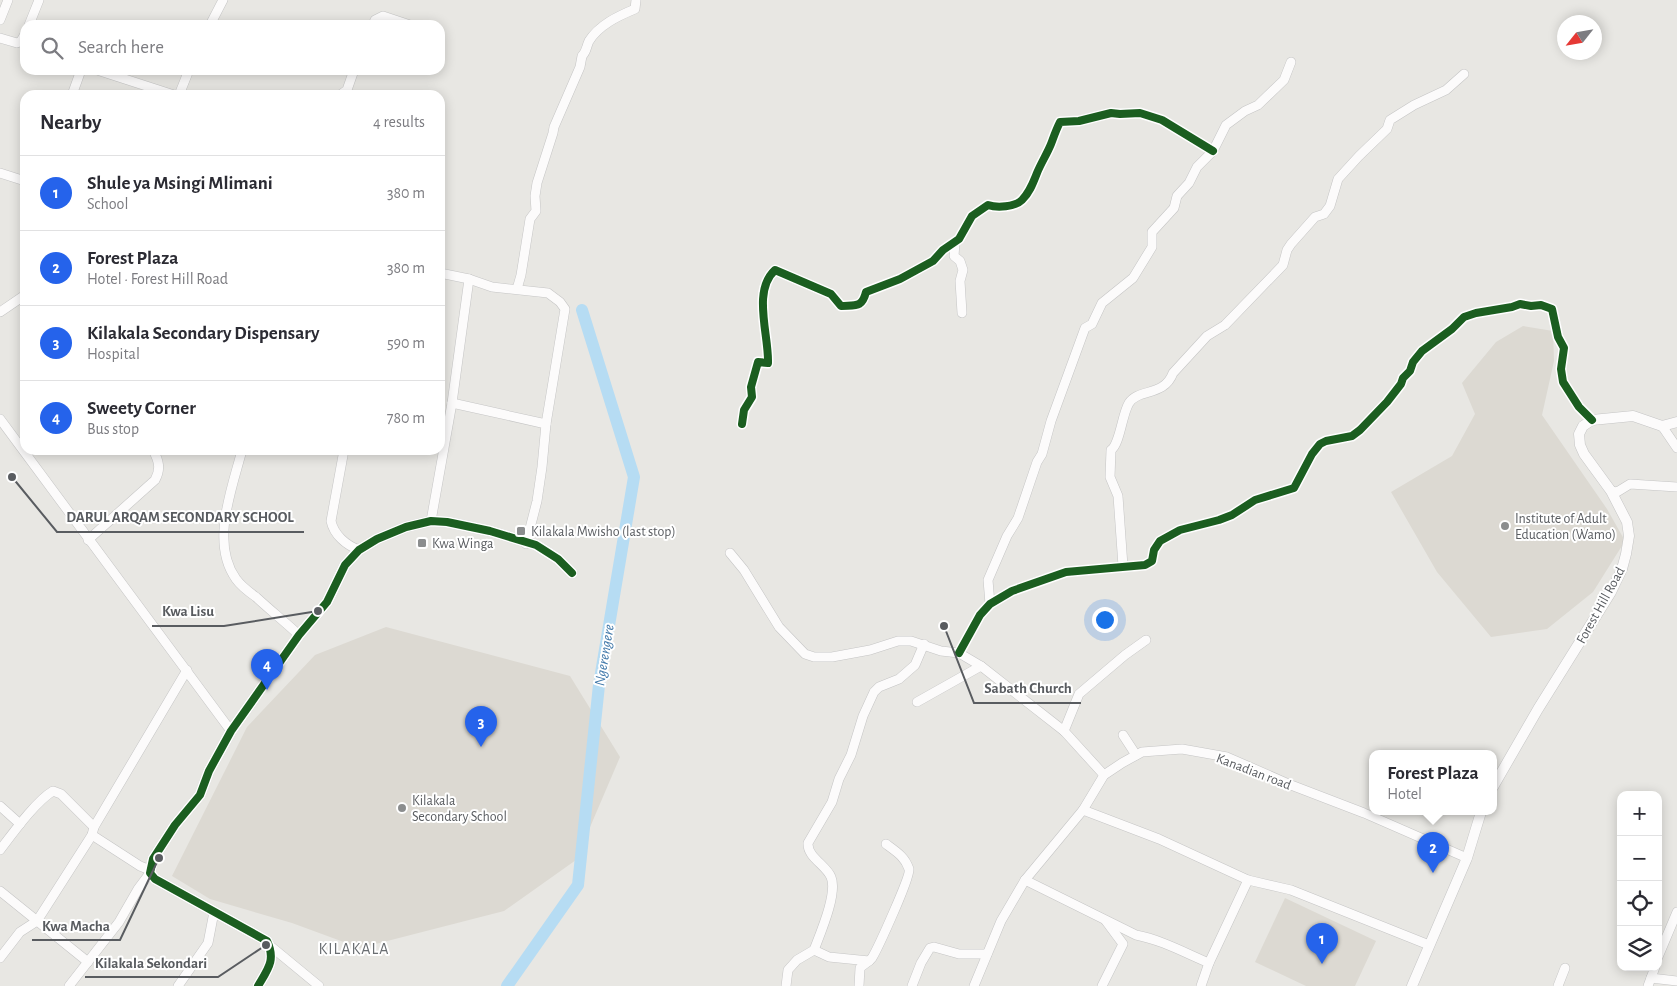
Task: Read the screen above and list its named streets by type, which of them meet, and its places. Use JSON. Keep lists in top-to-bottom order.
{
  "streets": {
    "street": ["Forest Hill Road", "Kanadian road"]
  },
  "districts": ["KILAKALA"],
  "water": ["Ngerengere"],
  "places": {
    "other": [
      "DARUL ARQAM SECONDARY SCHOOL",
      "Institute of Adult Education (Wamo)",
      "Kwa Lisu",
      "Sabath Church",
      "Kilakala Secondary School",
      "Kwa Macha",
      "Kilakala Sekondari"
    ],
    "transit": ["Kilakala Mwisho (last stop)", "Kwa Winga"]
  },
  "north": "bottom left",
  "page": {
    "search": "Search here",
    "heading": ["Nearby", "4 results"],
    "list": [
      {
        "mark": "1",
        "name": "Shule ya Msingi Mlimani",
        "note": "School",
        "value": "380 m"
      },
      {
        "mark": "2",
        "name": "Forest Plaza",
        "note": "Hotel · Forest Hill Road",
        "value": "380 m"
      },
      {
        "mark": "3",
        "name": "Kilakala Secondary Dispensary",
        "note": "Hospital",
        "value": "590 m"
      },
      {
        "mark": "4",
        "name": "Sweety Corner",
        "note": "Bus stop",
        "value": "780 m"
      }
    ],
    "pins": [
      "4",
      "3",
      "2",
      "1"
    ],
    "popup": ["Forest Plaza", "Hotel"],
    "map_buttons": ["+", "−"]
  }
}
